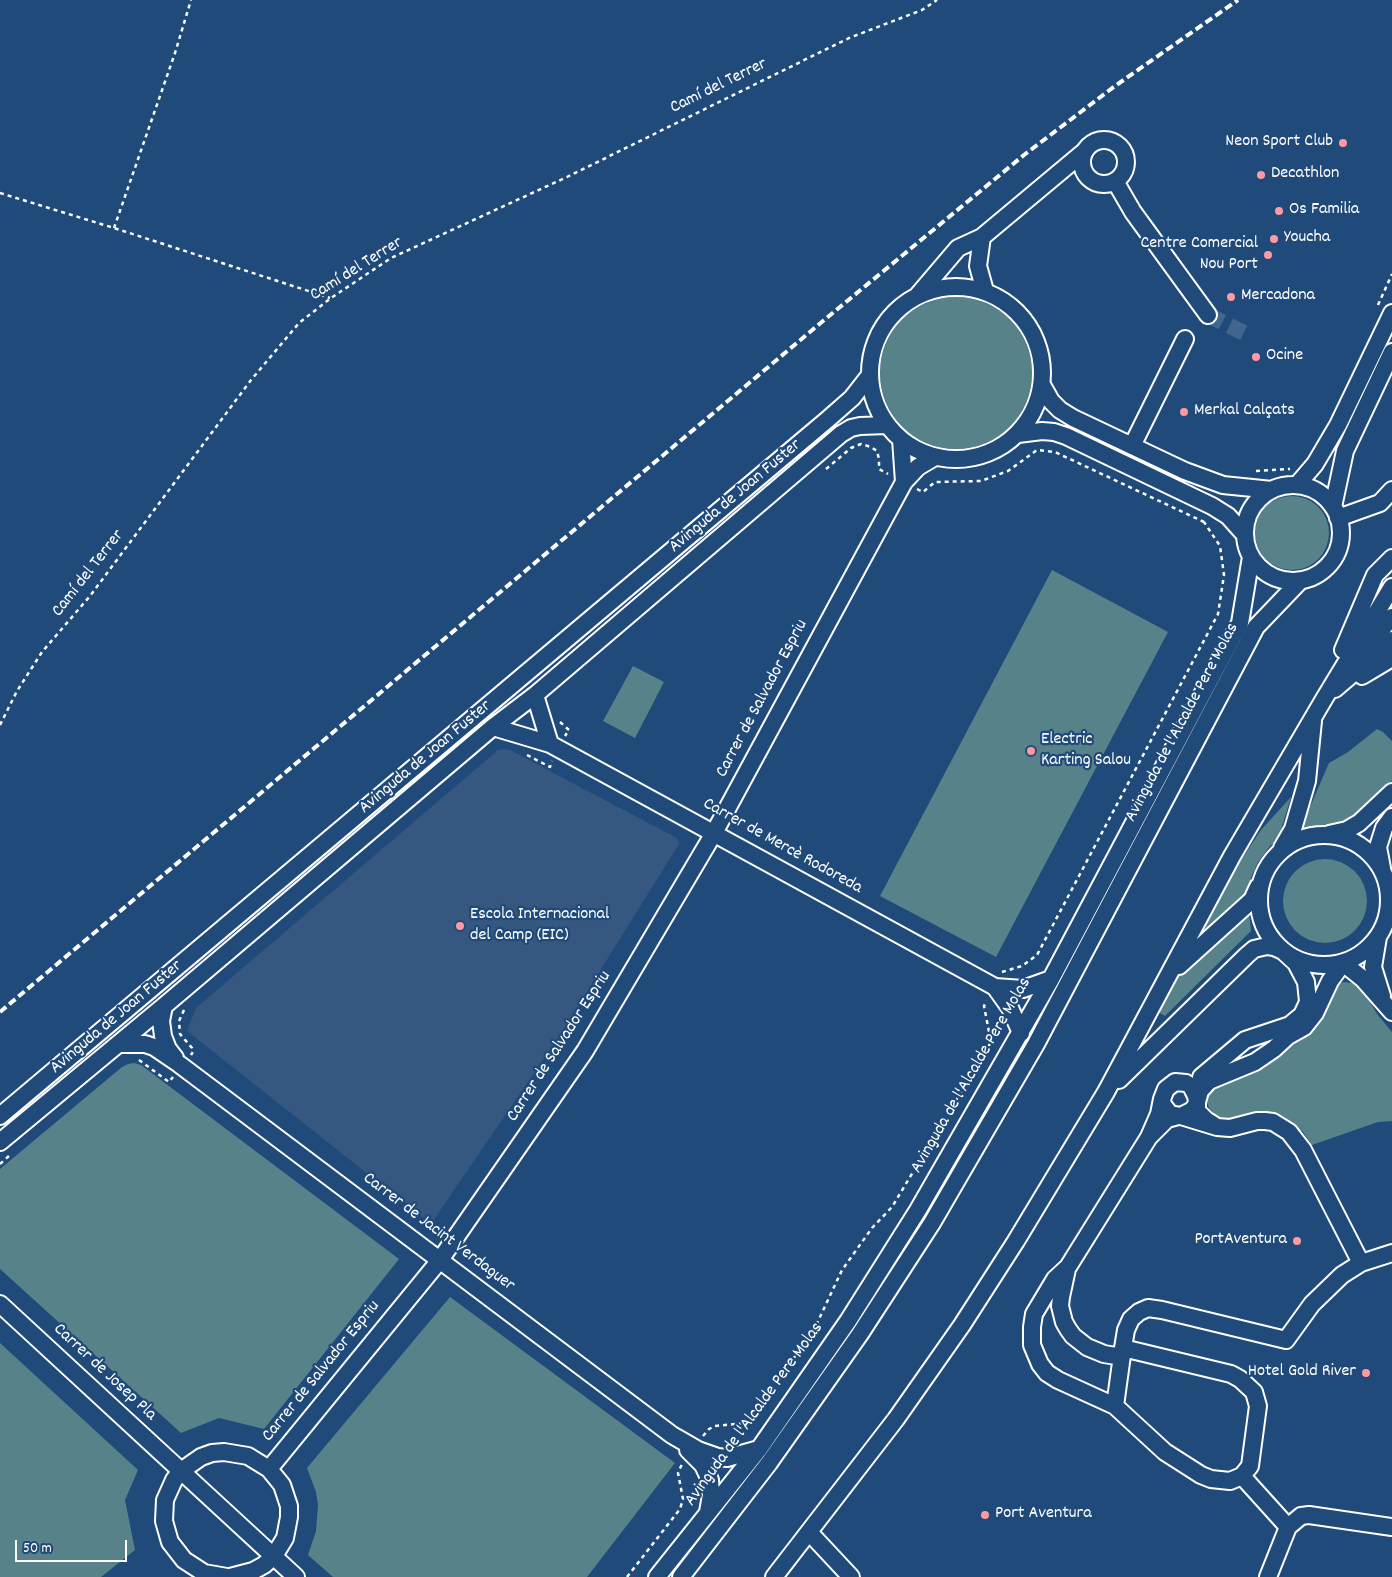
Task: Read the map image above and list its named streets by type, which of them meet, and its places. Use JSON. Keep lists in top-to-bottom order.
{
  "streets": {
    "street": [
      "Avinguda de Joan Fuster",
      "Carrer de Salvador Espriu",
      "Avinguda de l'Alcalde Pere Molas",
      "Carrer de Mercè Rodoreda",
      "Carrer de Jacint Verdaguer",
      "Carrer de Josep Pla"
    ],
    "path": ["Camí del Terrer"]
  },
  "crossings": [
    ["Avinguda de Joan Fuster", "Carrer de Salvador Espriu"],
    ["Avinguda de Joan Fuster", "Carrer de Mercè Rodoreda"],
    ["Avinguda de Joan Fuster", "Carrer de Jacint Verdaguer"],
    ["Carrer de Salvador Espriu", "Carrer de Mercè Rodoreda"],
    ["Carrer de Salvador Espriu", "Carrer de Jacint Verdaguer"],
    ["Avinguda de l'Alcalde Pere Molas", "Carrer de Mercè Rodoreda"],
    ["Avinguda de l'Alcalde Pere Molas", "Carrer de Jacint Verdaguer"]
  ],
  "places": [
    "Neon Sport Club",
    "Decathlon",
    "Os Familia",
    "Youcha",
    "Centre Comercial Nou Port",
    "Mercadona",
    "Ocine",
    "Merkal Calçats",
    "Electric Karting Salou",
    "Escola Internacional del Camp (EIC)",
    "PortAventura",
    "Hotel Gold River",
    "Port Aventura"
  ],
  "scale_bar": "50 m"
}
